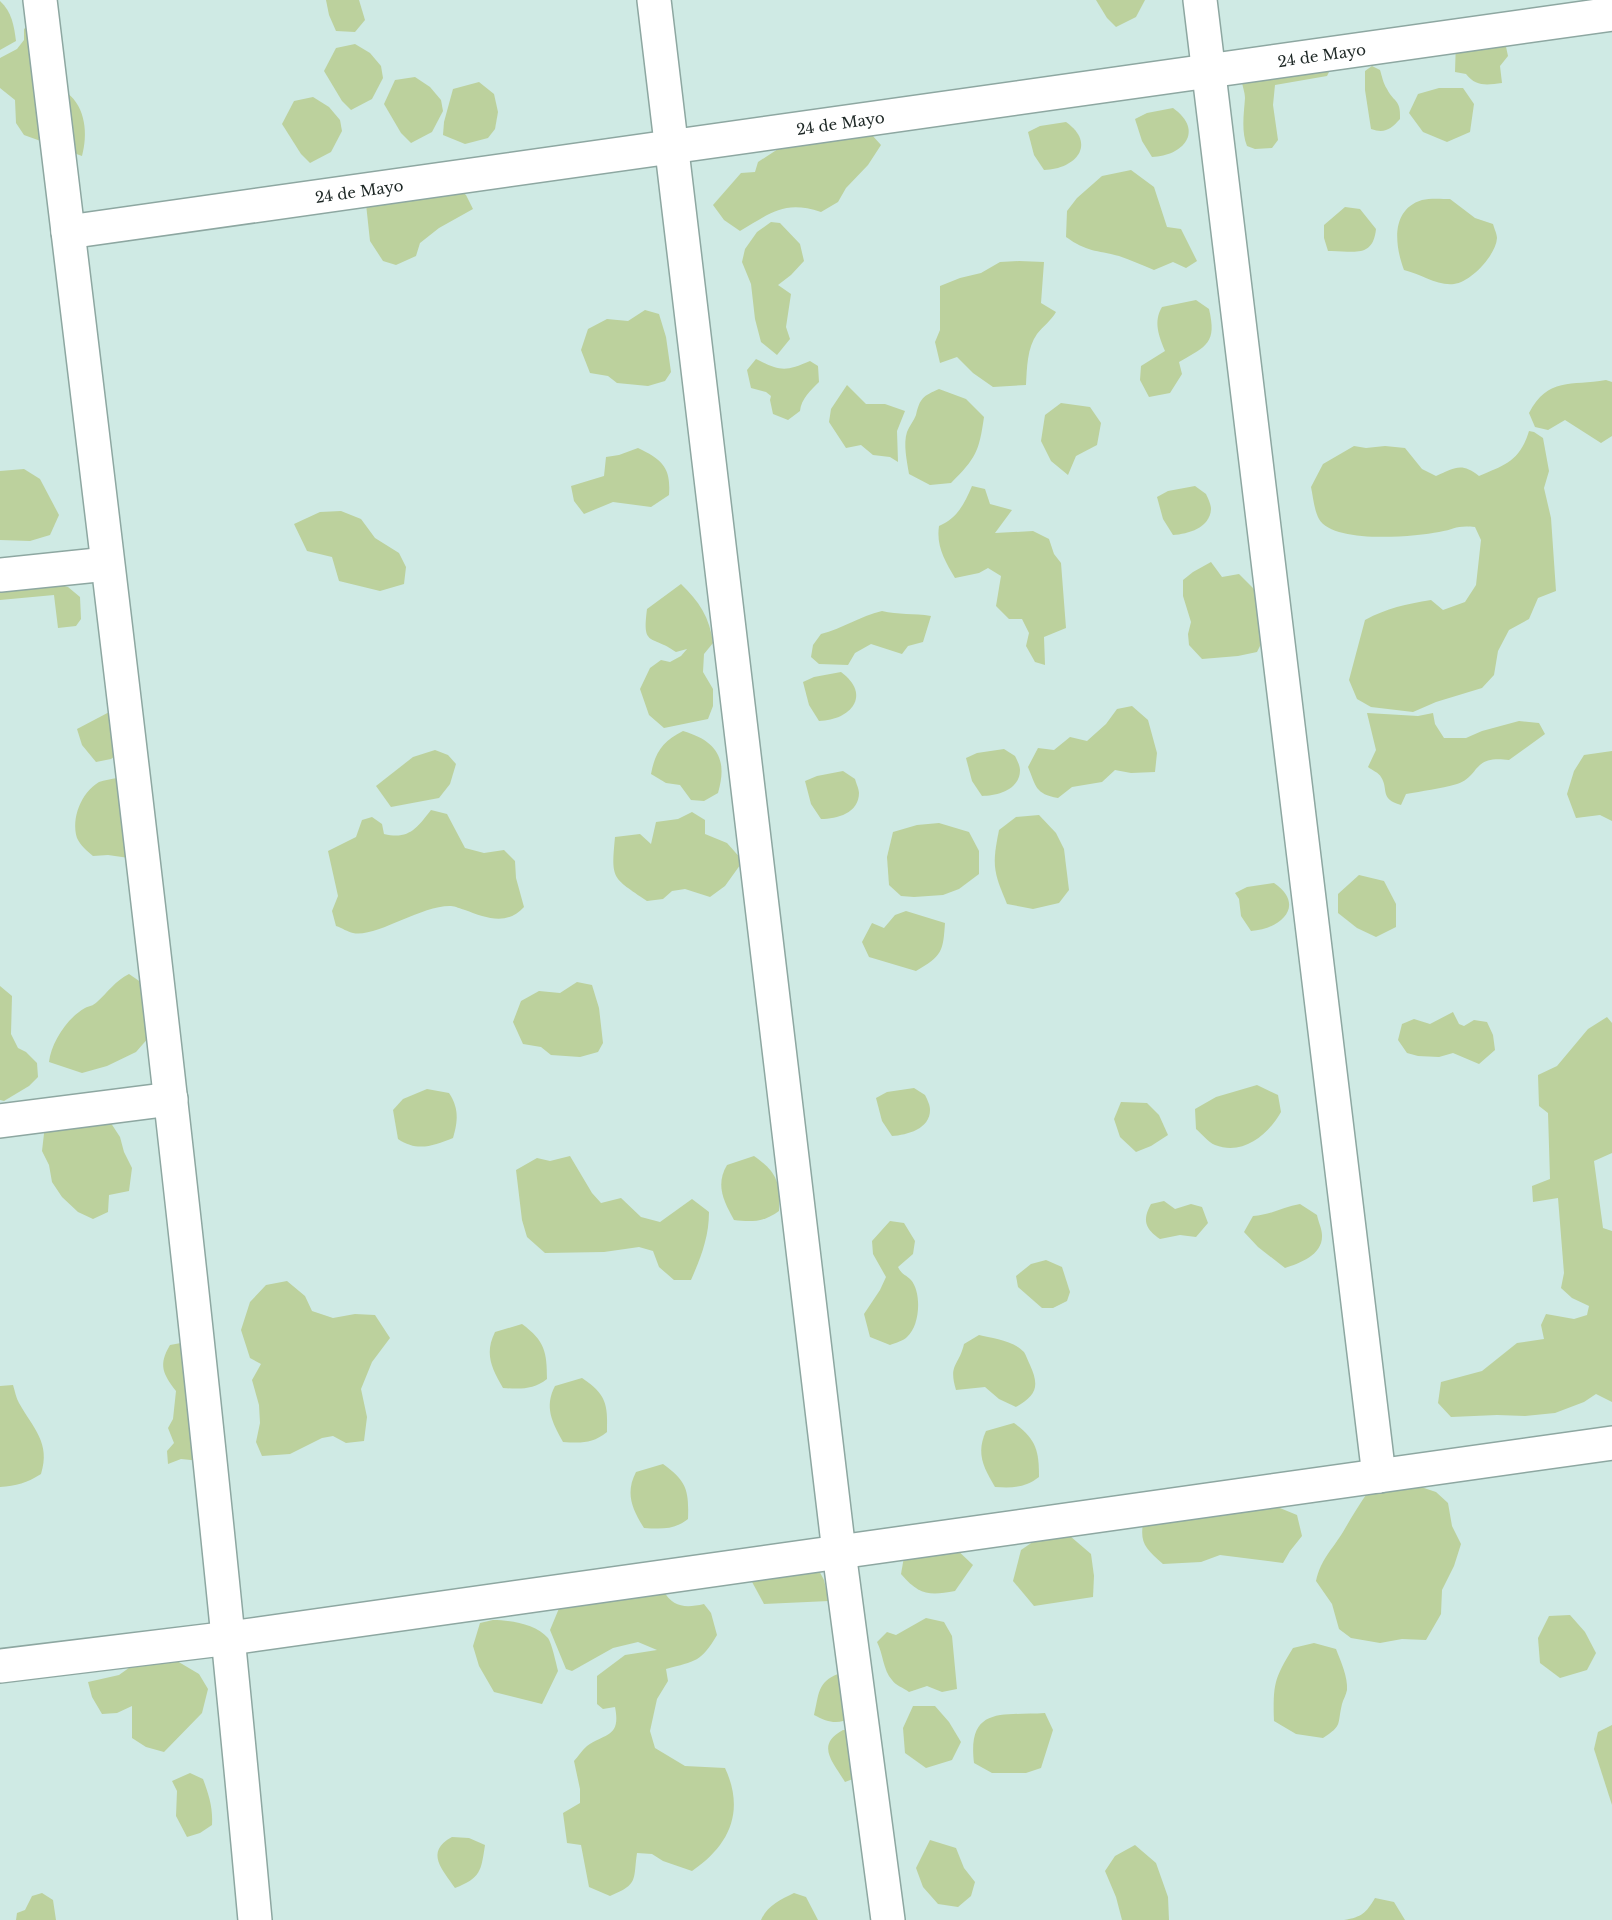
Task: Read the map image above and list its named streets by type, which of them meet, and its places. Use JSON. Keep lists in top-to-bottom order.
{
  "streets": {
    "street": ["24 de Mayo"]
  }
}
